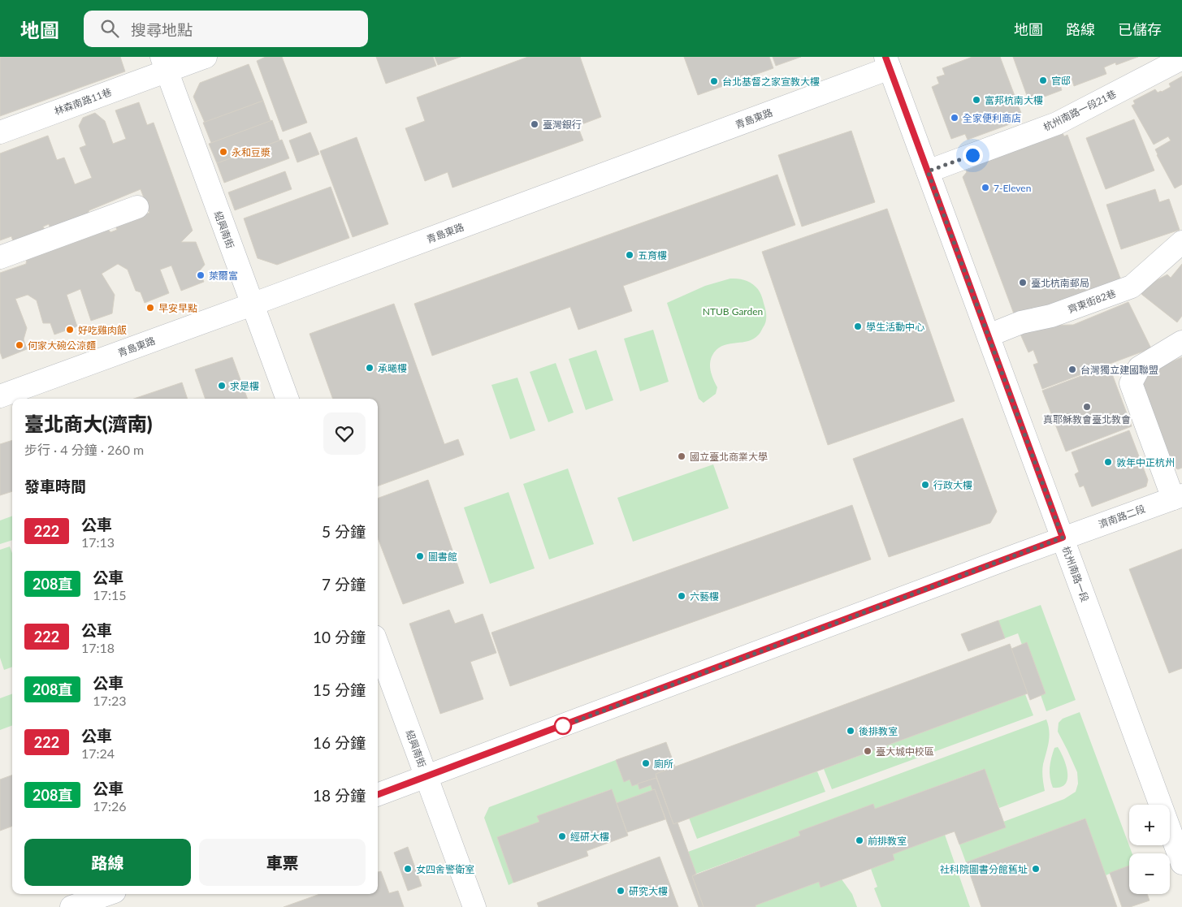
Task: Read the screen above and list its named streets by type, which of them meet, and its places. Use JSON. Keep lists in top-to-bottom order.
{
  "streets": {
    "street": [
      "林森南路11巷",
      "杭州南路一段21巷",
      "青島東路",
      "紹興南街",
      "齊東街82巷",
      "濟南路二段",
      "杭州南路一段"
    ]
  },
  "crossings": [
    ["林森南路11巷", "紹興南街"],
    ["杭州南路一段21巷", "杭州南路一段"],
    ["青島東路", "紹興南街"],
    ["青島東路", "杭州南路一段"],
    ["紹興南街", "濟南路二段"],
    ["齊東街82巷", "杭州南路一段"],
    ["濟南路二段", "杭州南路一段"]
  ],
  "parks": ["NTUB Garden"],
  "places": [
    "官邸",
    "台北基督之家宣教大樓",
    "富邦杭南大樓",
    "全家便利商店",
    "臺灣銀行",
    "永和豆漿",
    "7-Eleven",
    "五育樓",
    "萊爾富",
    "臺北杭南郵局",
    "早安早點",
    "學生活動中心",
    "好吃雞肉飯",
    "何家大碗公涼麵",
    "承曦樓",
    "台灣獨立建國聯盟",
    "求是樓",
    "真耶穌教會臺北教會",
    "國立臺北商業大學",
    "敦年中正杭州",
    "行政大樓",
    "圖書館",
    "六藝樓",
    "後排教室",
    "臺大城中校區",
    "廁所",
    "經研大樓",
    "前排教室",
    "女四舍警衛室",
    "社科院圖書分館舊址",
    "研究大樓"
  ],
  "lines": ["bus line 222"],
  "page": {
    "header": "地圖",
    "search": "搜尋地點",
    "nav": ["地圖", "路線", "已儲存"],
    "heading": [
      ["臺北商大(濟南)", "步行 · 4 分鐘 · 260 m"],
      "發車時間"
    ],
    "list": [
      {
        "mark": "222",
        "name": "公車",
        "note": "17:13",
        "value": "5 分鐘"
      },
      {
        "mark": "208直",
        "name": "公車",
        "note": "17:15",
        "value": "7 分鐘"
      },
      {
        "mark": "222",
        "name": "公車",
        "note": "17:18",
        "value": "10 分鐘"
      },
      {
        "mark": "208直",
        "name": "公車",
        "note": "17:23",
        "value": "15 分鐘"
      },
      {
        "mark": "222",
        "name": "公車",
        "note": "17:24",
        "value": "16 分鐘"
      },
      {
        "mark": "208直",
        "name": "公車",
        "note": "17:26",
        "value": "18 分鐘"
      }
    ],
    "map_buttons": ["+", "−"],
    "buttons": ["路線", "車票"]
  }
}
